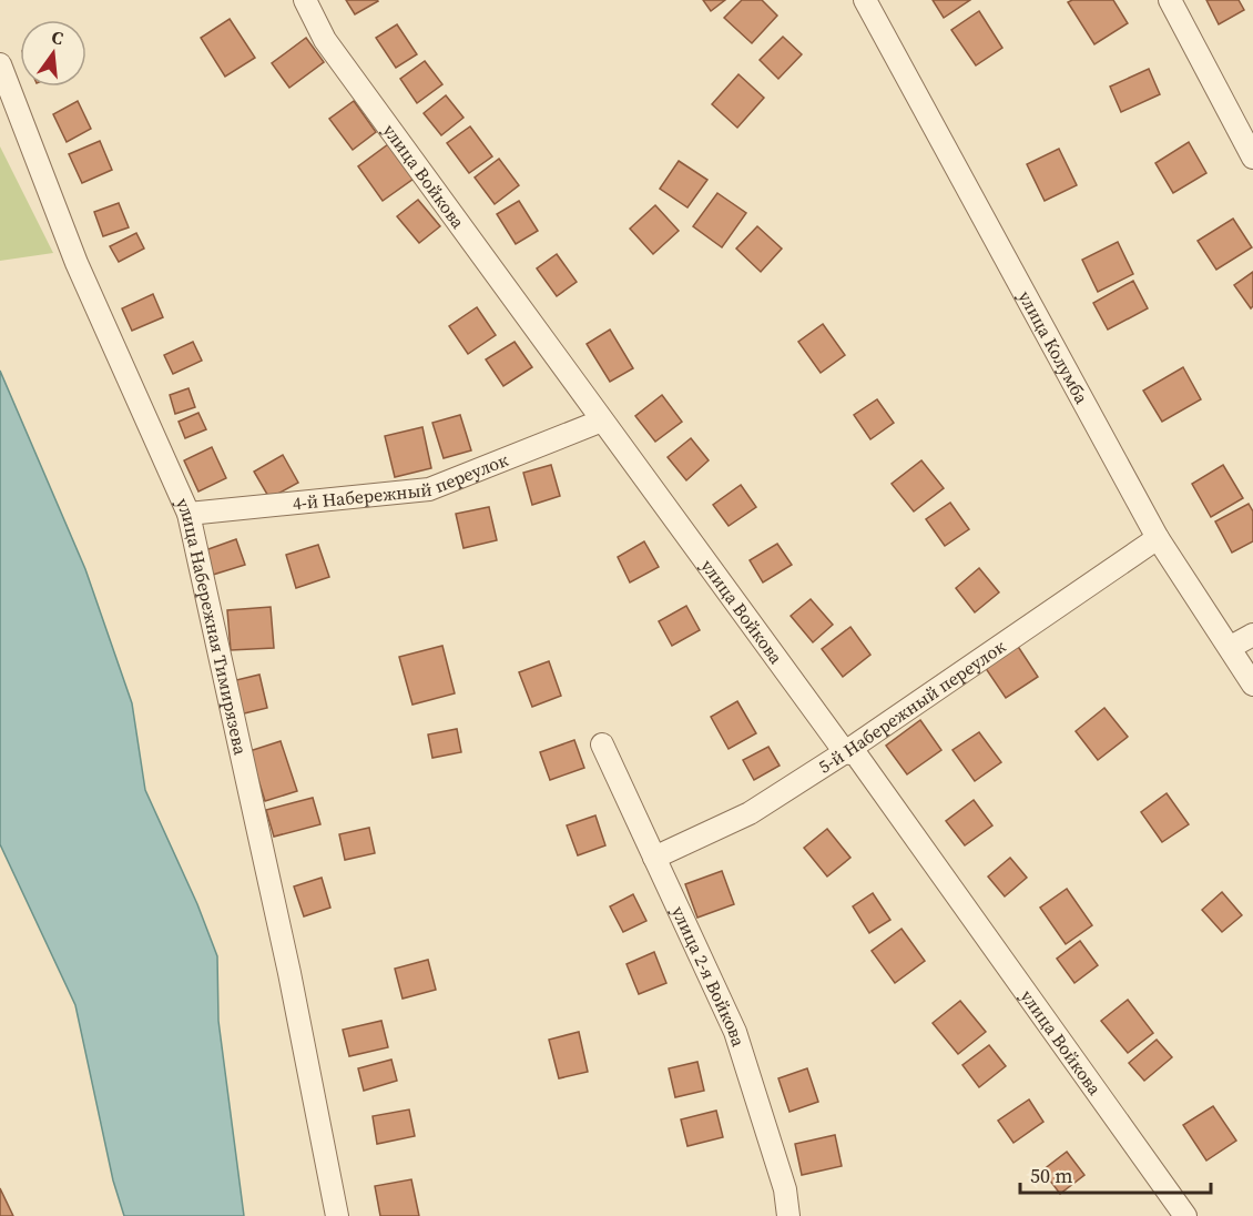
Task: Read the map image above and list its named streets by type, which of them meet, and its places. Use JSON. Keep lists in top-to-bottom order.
{
  "streets": {
    "street": [
      "улица Войкова",
      "улица Колумба",
      "4-й Набережный переулок",
      "улица Набережная Тимирязева",
      "5-й Набережный переулок",
      "улица 2-я Войкова"
    ]
  },
  "crossings": [
    ["улица Войкова", "4-й Набережный переулок"],
    ["улица Войкова", "5-й Набережный переулок"],
    ["улица Колумба", "5-й Набережный переулок"],
    ["4-й Набережный переулок", "улица Набережная Тимирязева"],
    ["5-й Набережный переулок", "улица 2-я Войкова"]
  ],
  "scale_bar": "50 m",
  "north": "top"
}
